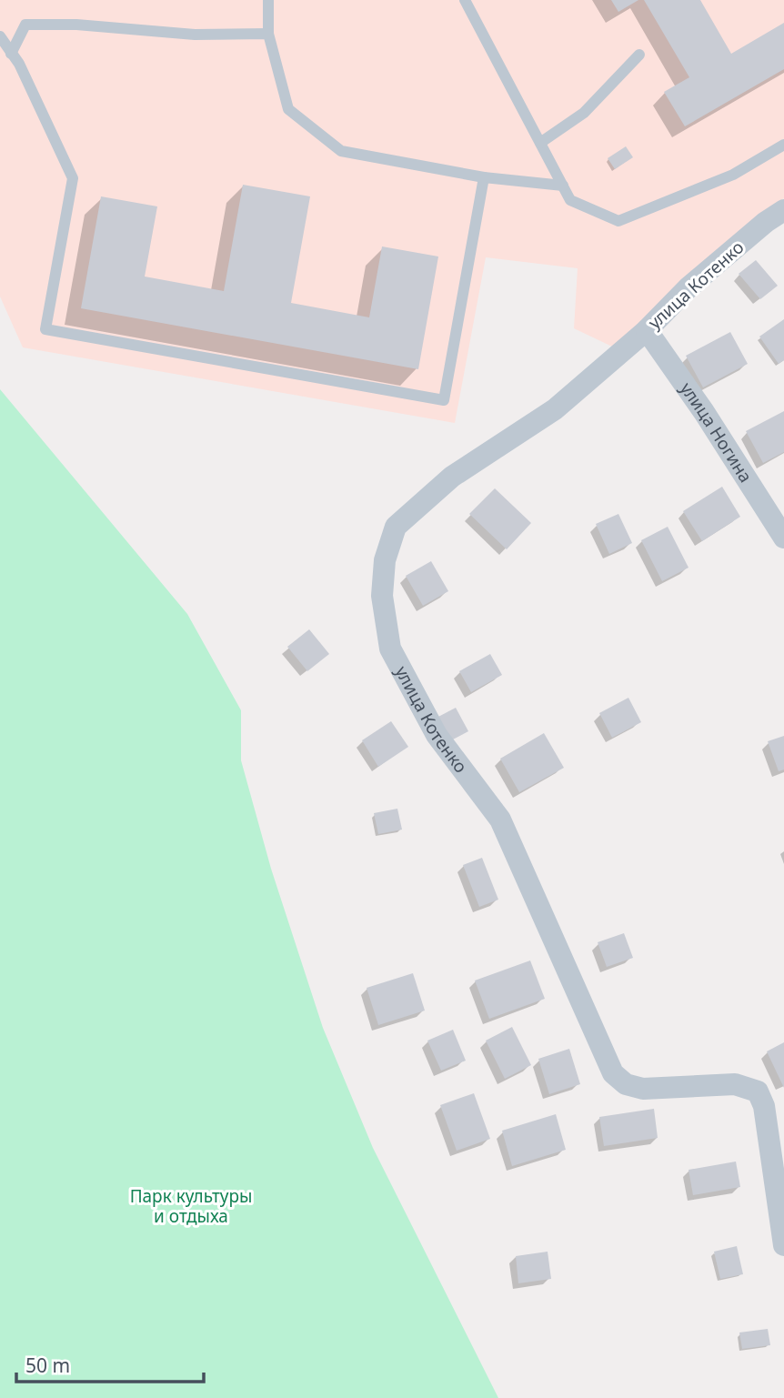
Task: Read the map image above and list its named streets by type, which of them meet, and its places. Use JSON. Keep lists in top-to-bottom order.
{
  "streets": {
    "street": ["улица Котенко", "улица Ногина"]
  },
  "crossings": [
    ["улица Котенко", "улица Ногина"]
  ],
  "parks": ["Парк культуры и отдыха"],
  "scale_bar": "50 m"
}
